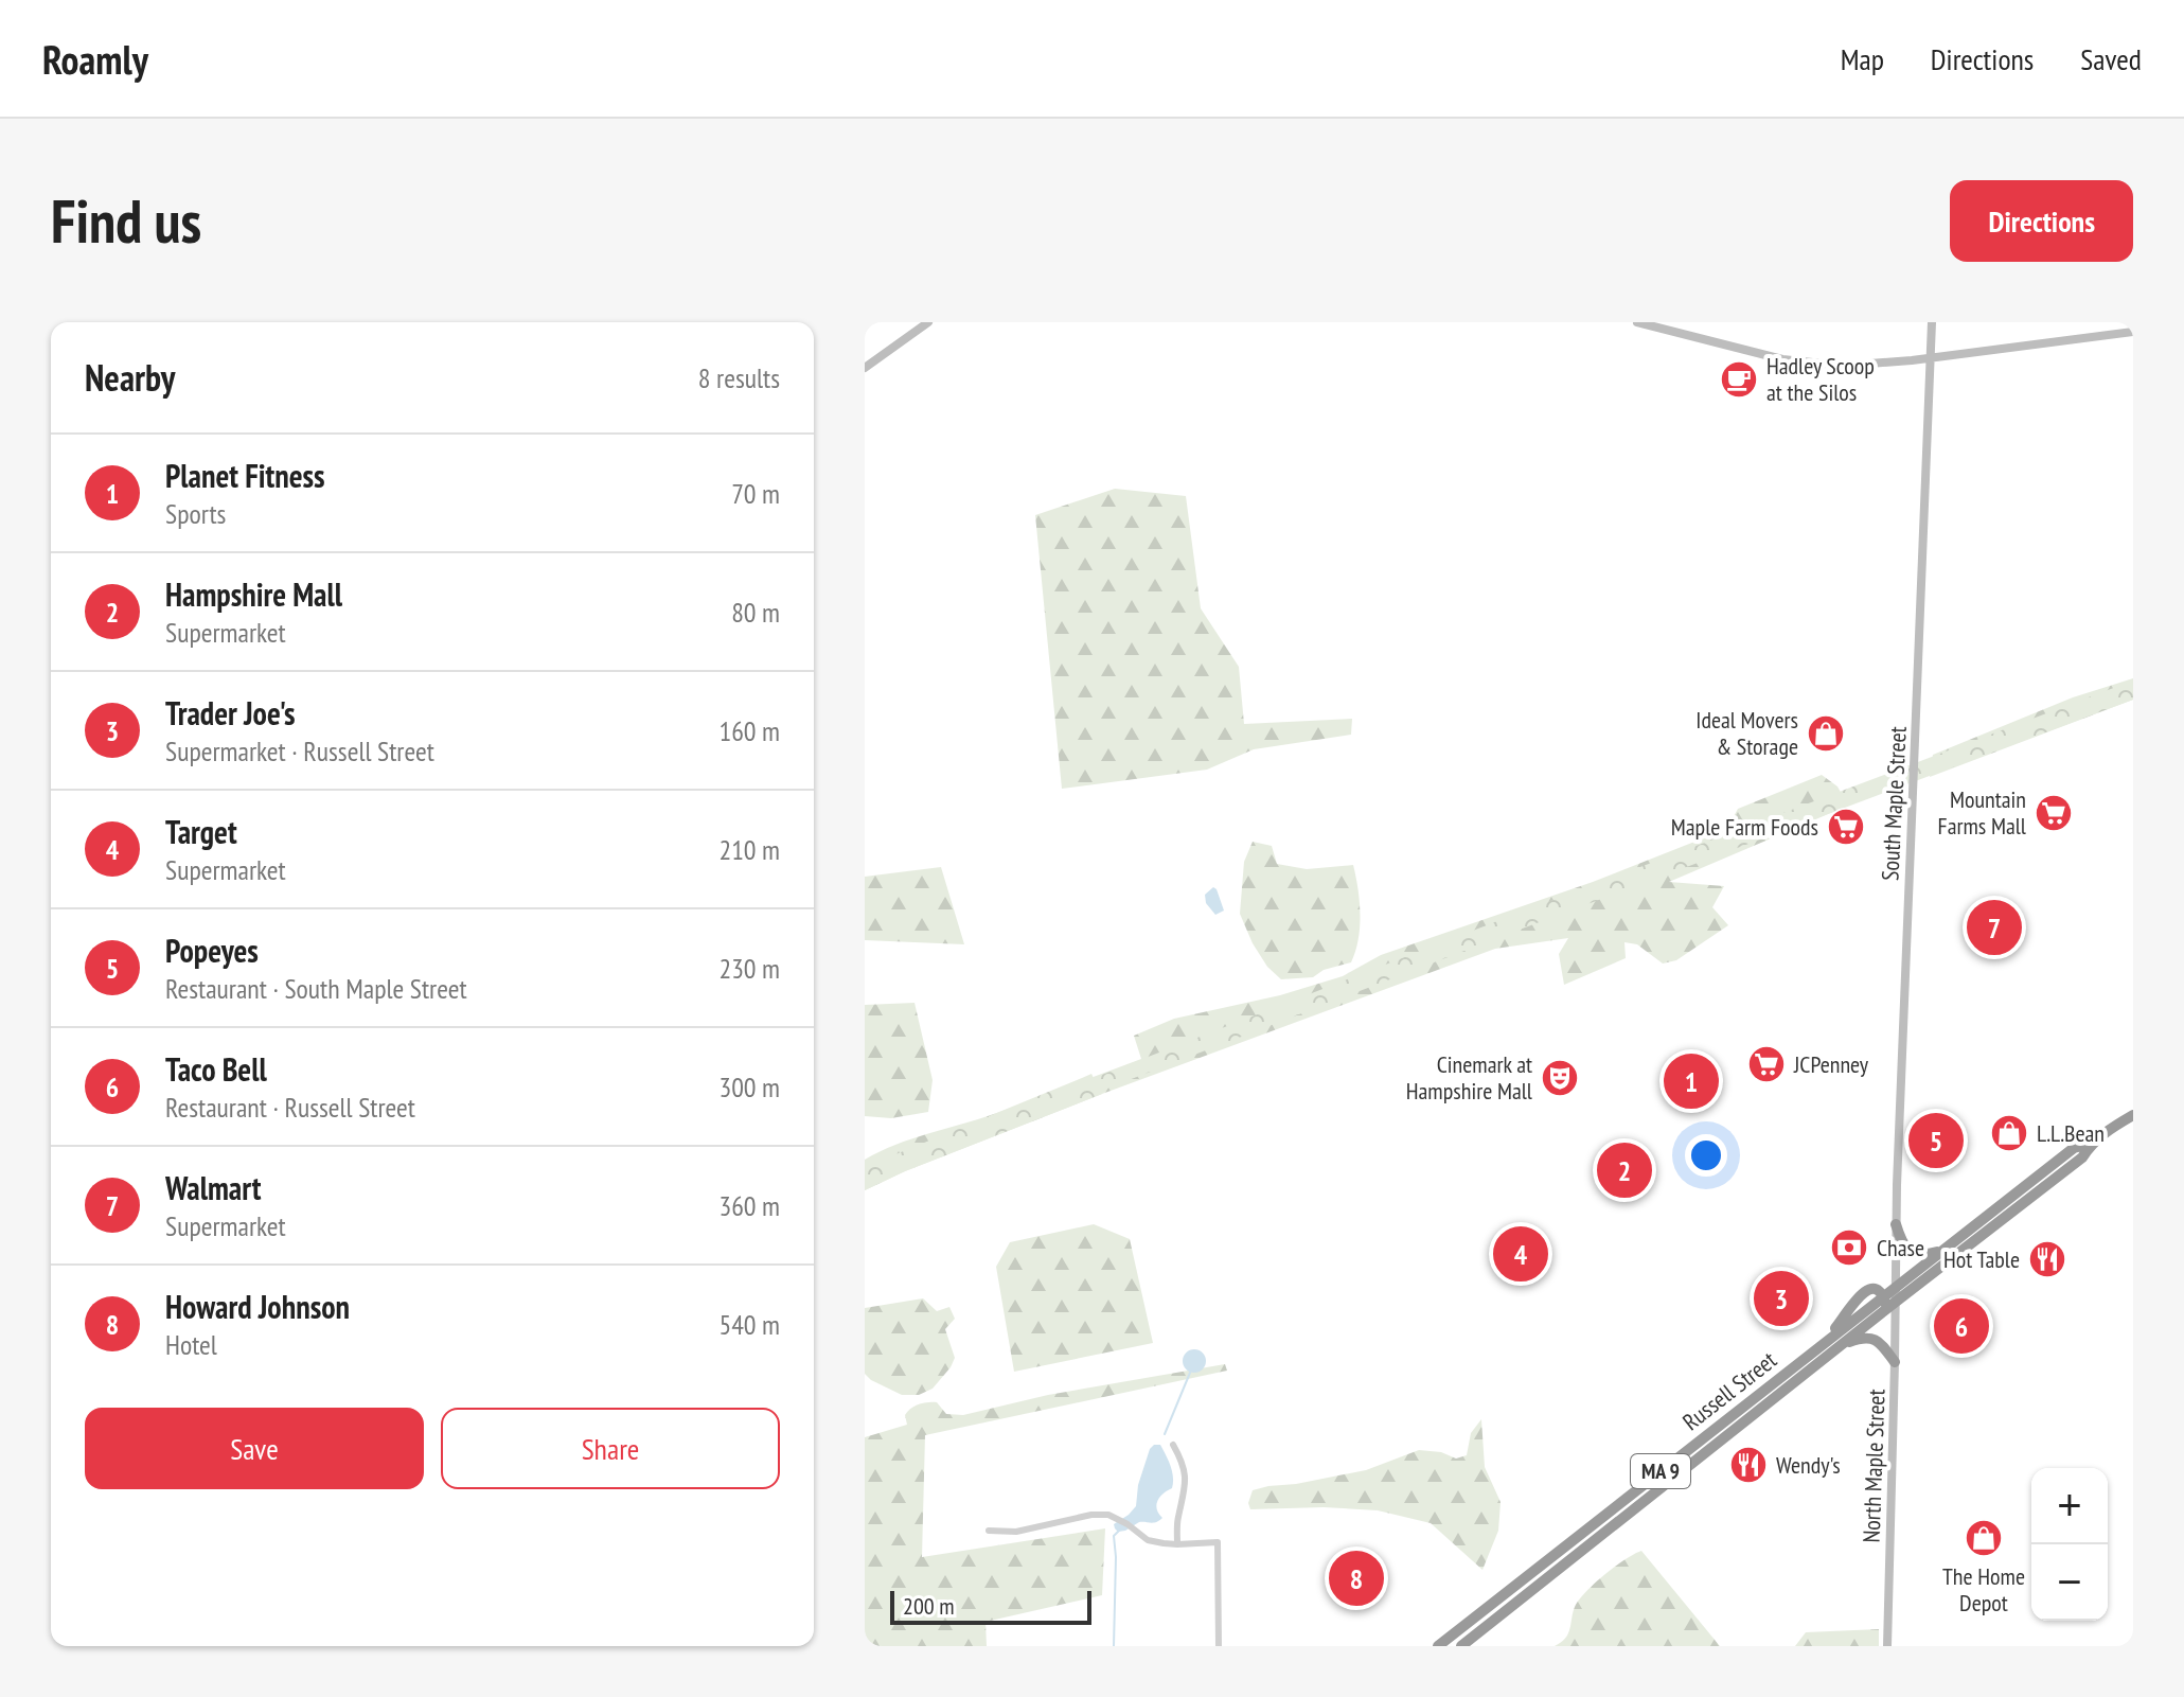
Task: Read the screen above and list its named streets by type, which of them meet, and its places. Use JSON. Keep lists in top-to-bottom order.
{
  "streets": {
    "highway": ["Russell Street", "MA 9"],
    "main road": ["South Maple Street", "North Maple Street"]
  },
  "crossings": [
    ["South Maple Street", "Russell Street"],
    ["South Maple Street", "North Maple Street"],
    ["Russell Street", "North Maple Street"]
  ],
  "places": {
    "cafe": ["Hadley Scoop at the Silos"],
    "shop": ["Ideal Movers & Storage", "L.L.Bean", "The Home Depot"],
    "supermarket": ["Mountain Farms Mall", "Maple Farm Foods", "JCPenney"],
    "theatre": ["Cinemark at Hampshire Mall"],
    "bank": ["Chase"],
    "restaurant": ["Hot Table", "Wendy's"]
  },
  "scale_bar": "200 m",
  "page": {
    "header": "Roamly",
    "nav": ["Map", "Directions", "Saved"],
    "buttons": [
      "Directions",
      ["Save", "Share"]
    ],
    "title": "Find us",
    "heading": ["Nearby", "8 results"],
    "list": [
      {
        "mark": "1",
        "name": "Planet Fitness",
        "note": "Sports",
        "value": "70 m"
      },
      {
        "mark": "2",
        "name": "Hampshire Mall",
        "note": "Supermarket",
        "value": "80 m"
      },
      {
        "mark": "3",
        "name": "Trader Joe's",
        "note": "Supermarket · Russell Street",
        "value": "160 m"
      },
      {
        "mark": "4",
        "name": "Target",
        "note": "Supermarket",
        "value": "210 m"
      },
      {
        "mark": "5",
        "name": "Popeyes",
        "note": "Restaurant · South Maple Street",
        "value": "230 m"
      },
      {
        "mark": "6",
        "name": "Taco Bell",
        "note": "Restaurant · Russell Street",
        "value": "300 m"
      },
      {
        "mark": "7",
        "name": "Walmart",
        "note": "Supermarket",
        "value": "360 m"
      },
      {
        "mark": "8",
        "name": "Howard Johnson",
        "note": "Hotel",
        "value": "540 m"
      }
    ],
    "pins": [
      "7",
      "1",
      "5",
      "2",
      "4",
      "3",
      "6",
      "8"
    ],
    "map_buttons": ["+", "−"],
    "scale": "200 m"
  }
}
